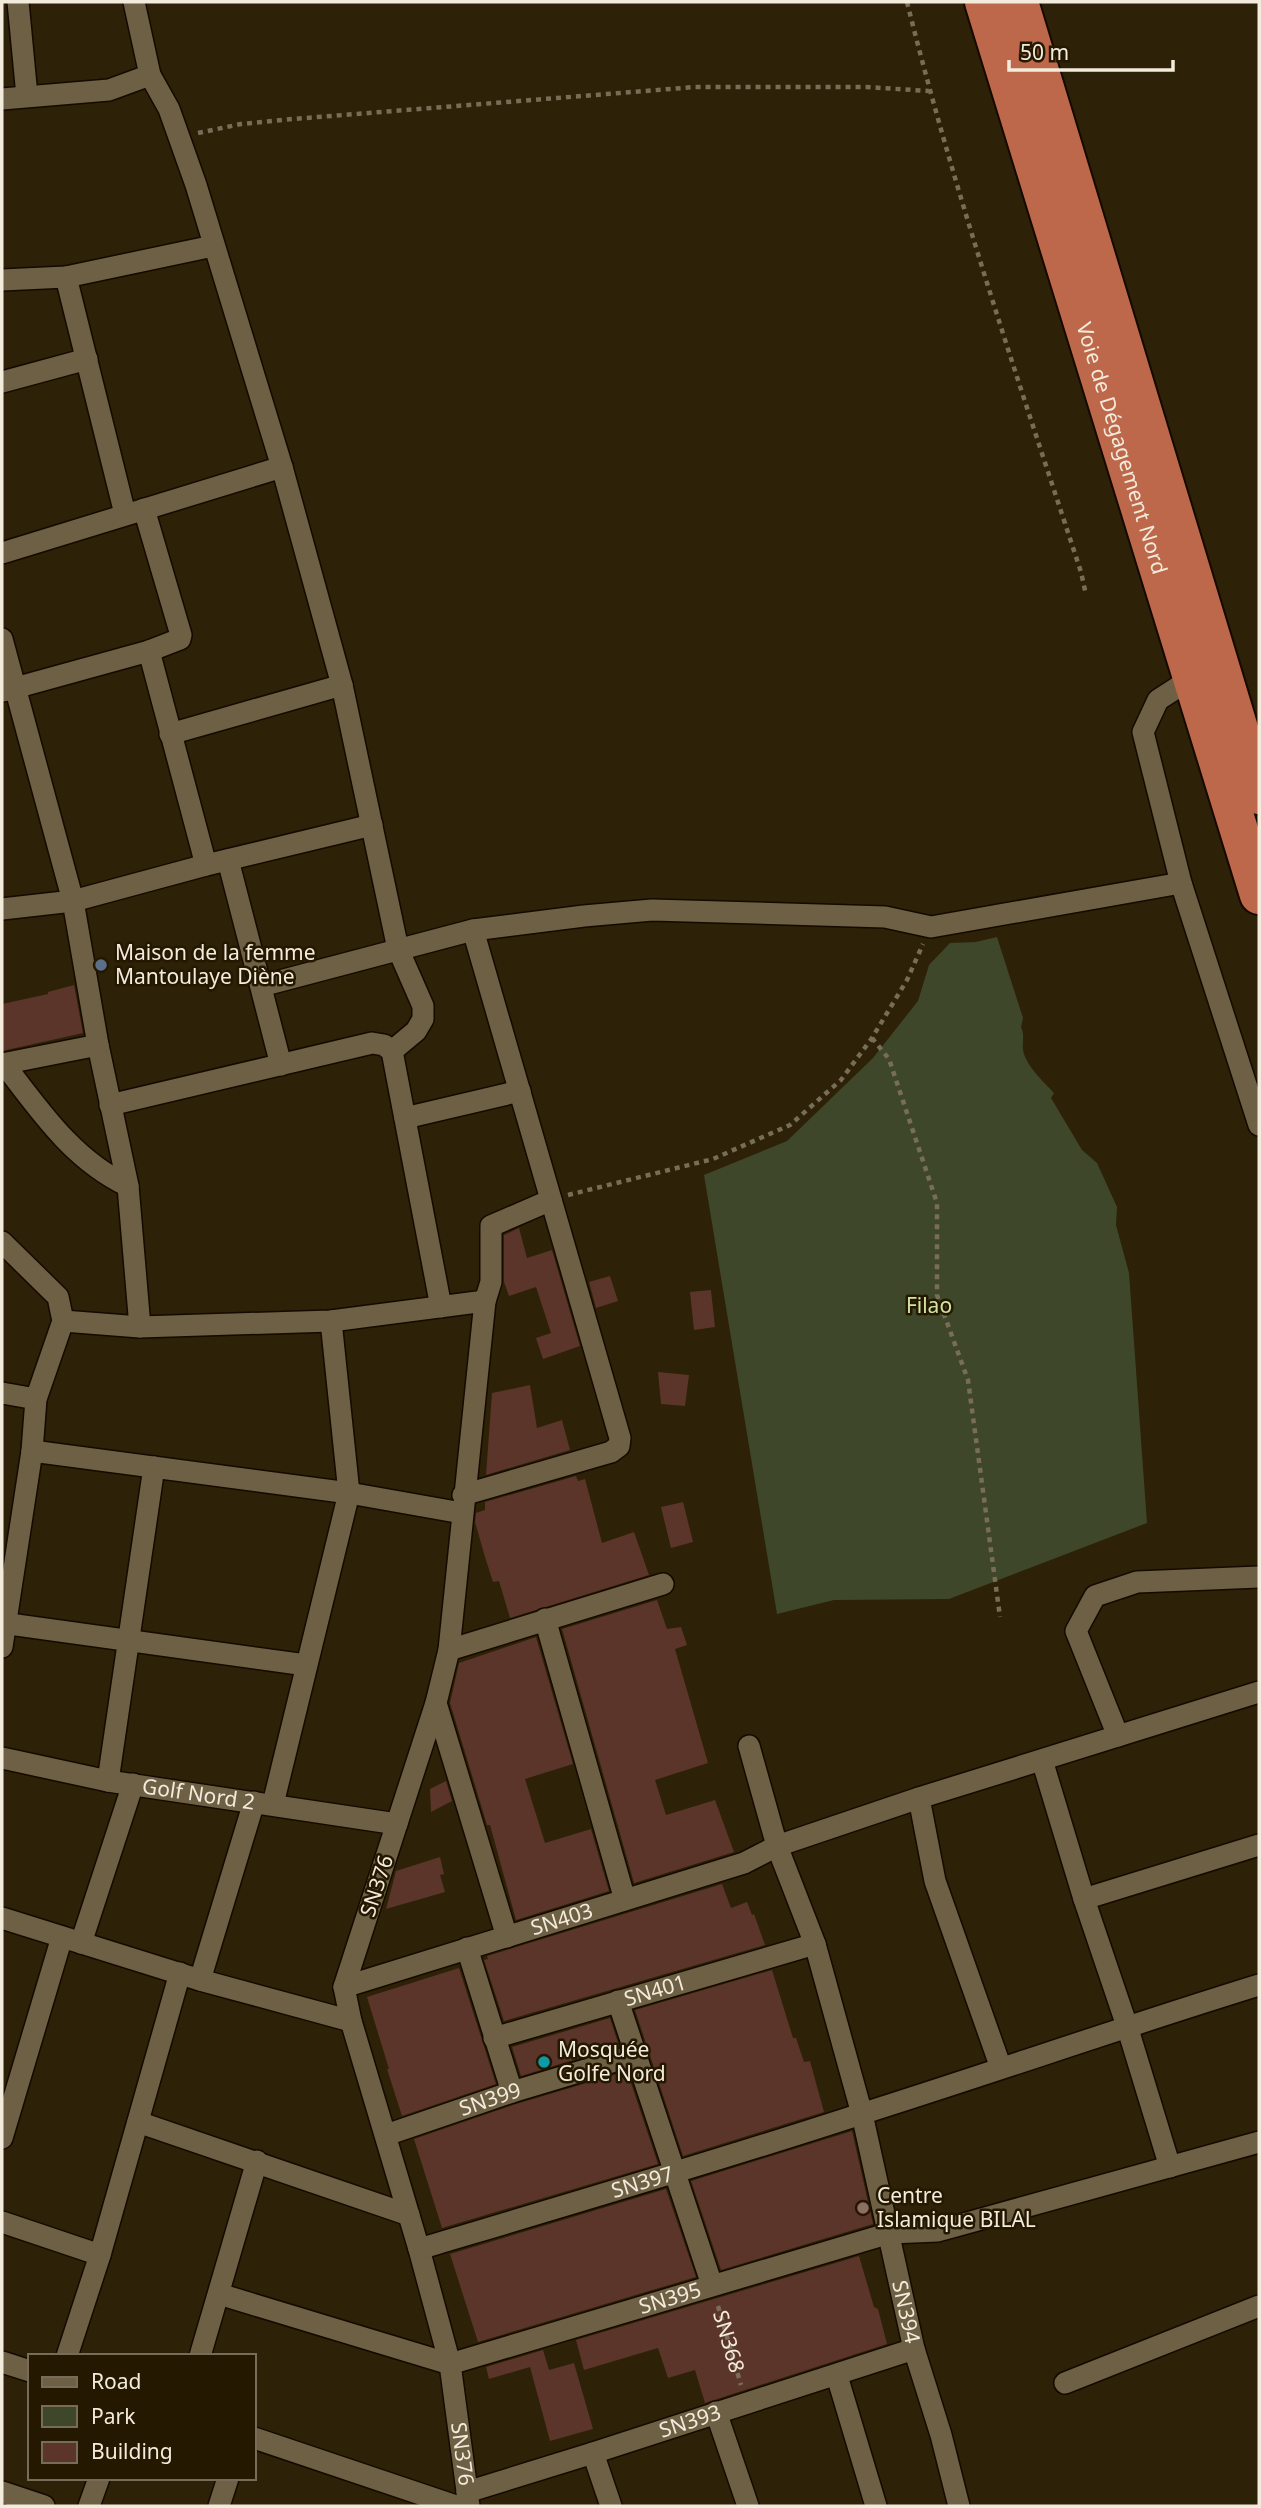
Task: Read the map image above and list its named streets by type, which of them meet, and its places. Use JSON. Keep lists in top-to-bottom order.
{
  "streets": {
    "highway": ["Voie de Dégagement Nord"],
    "street": [
      "Golf Nord 2",
      "SN376",
      "SN403",
      "SN401",
      "SN399",
      "SN397",
      "SN395",
      "SN394",
      "SN368",
      "SN393"
    ]
  },
  "crossings": [
    ["Golf Nord 2", "SN376"],
    ["SN376", "SN403"],
    ["SN376", "SN399"],
    ["SN376", "SN397"],
    ["SN376", "SN395"],
    ["SN376", "SN393"],
    ["SN403", "SN394"],
    ["SN401", "SN394"],
    ["SN401", "SN368"],
    ["SN399", "SN368"],
    ["SN397", "SN394"],
    ["SN397", "SN368"],
    ["SN395", "SN394"],
    ["SN395", "SN368"],
    ["SN394", "SN393"],
    ["SN368", "SN393"]
  ],
  "parks": ["Filao"],
  "places": ["Maison de la femme Mantoulaye Diène", "Mosquée Golfe Nord", "Centre Islamique BILAL"],
  "legend": ["Road", "Park", "Building"],
  "scale_bar": "50 m"
}
